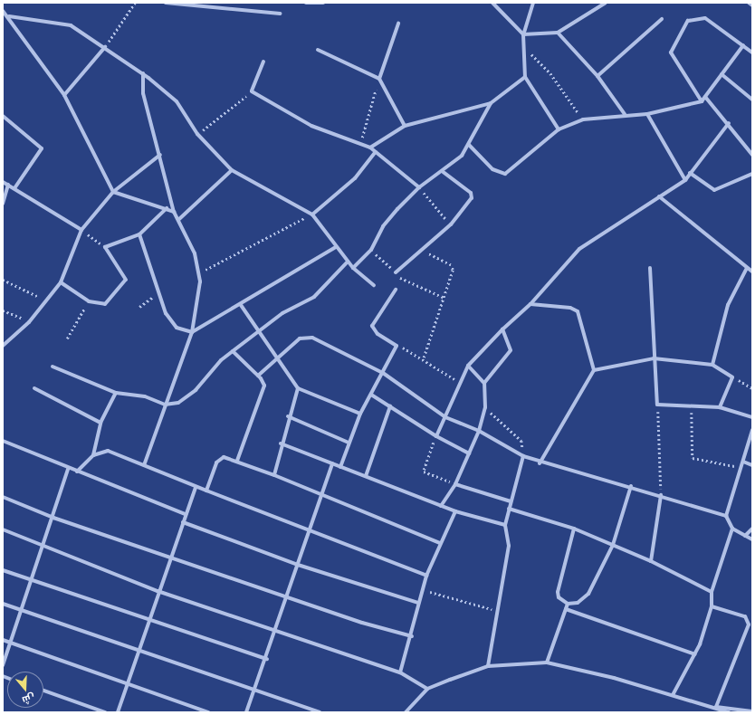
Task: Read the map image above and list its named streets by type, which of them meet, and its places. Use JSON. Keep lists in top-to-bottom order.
{
  "north": "bottom"
}
